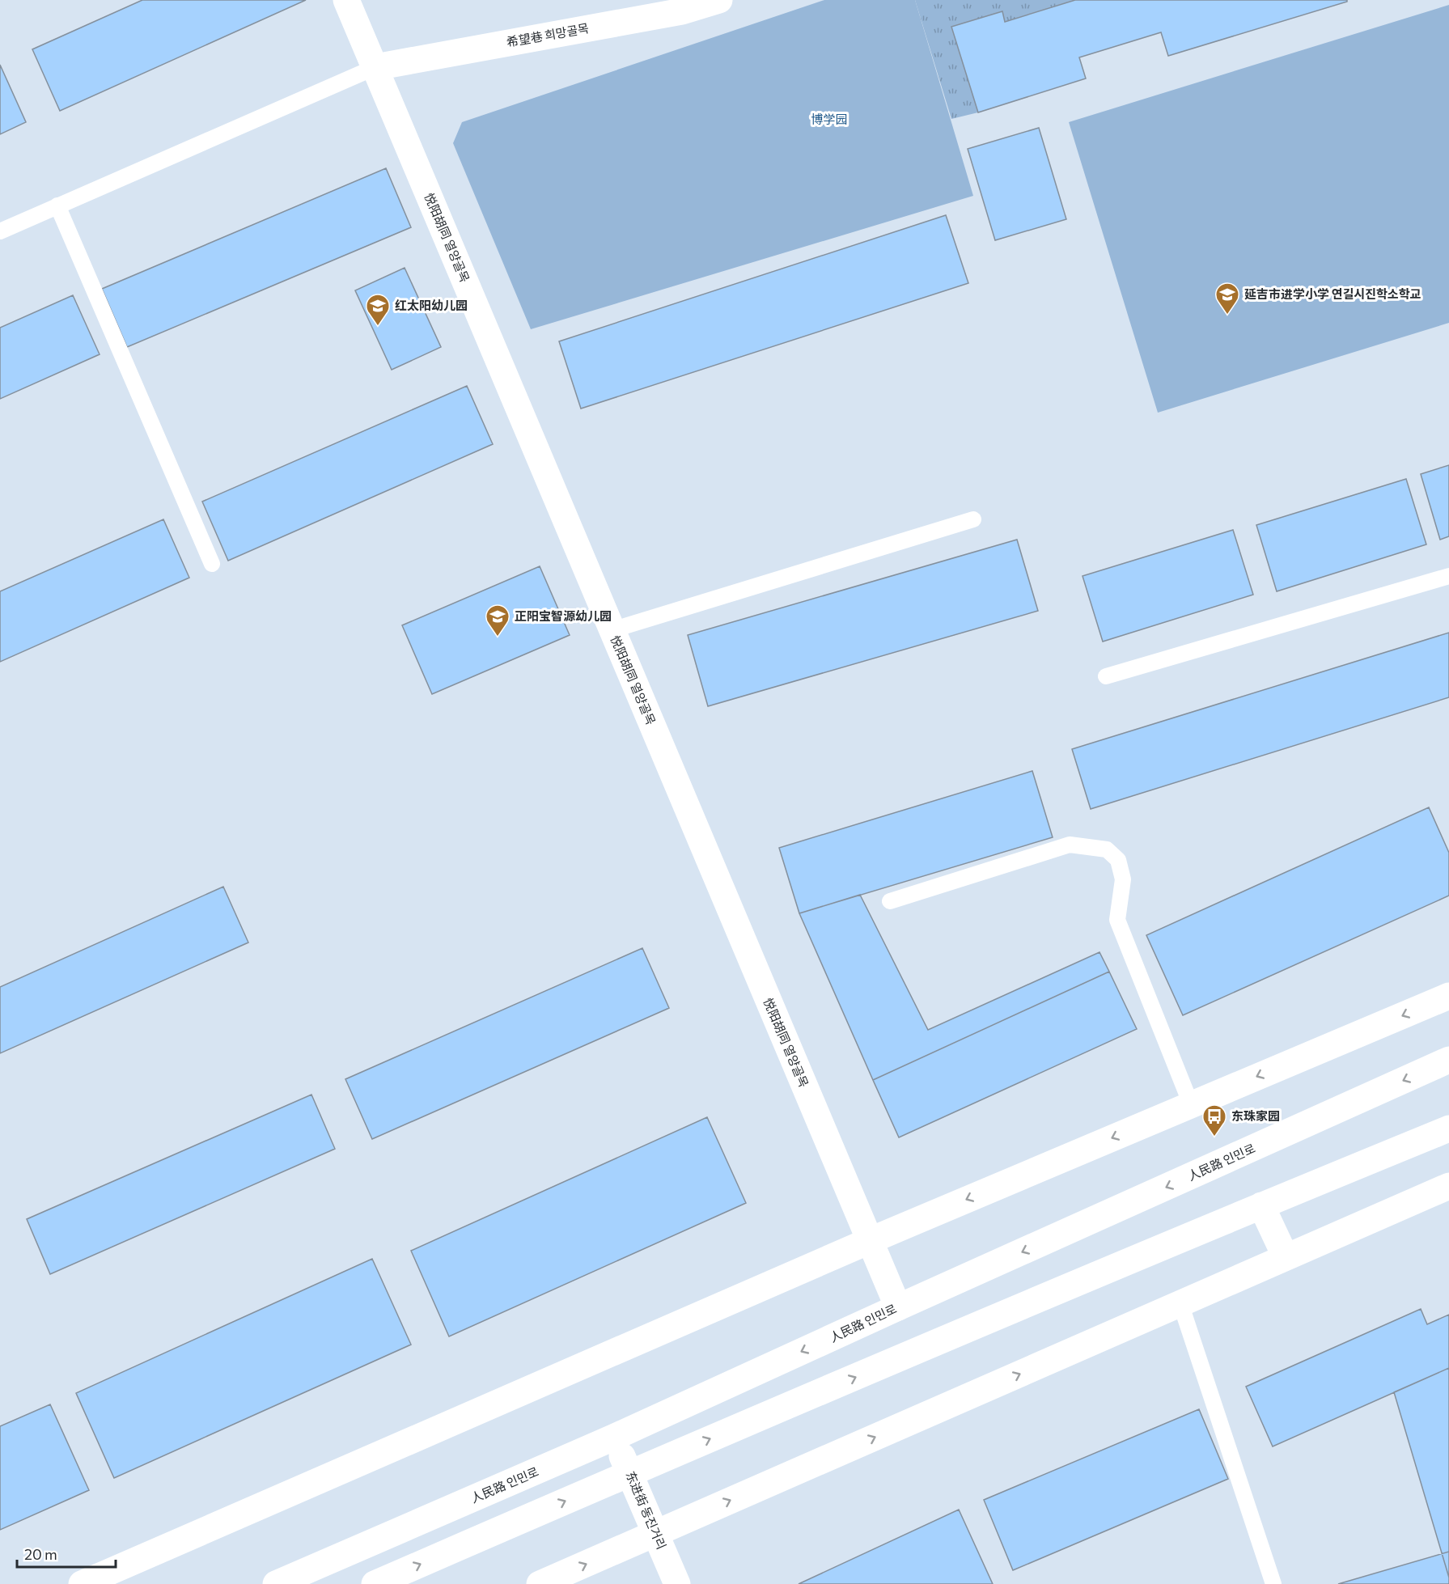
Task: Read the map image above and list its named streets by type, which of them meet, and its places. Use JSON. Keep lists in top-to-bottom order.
{
  "streets": {
    "street": [
      "希望巷 희망골목",
      "悦阳胡同 열양골목",
      "人民路 인민로",
      "东进街 동진거리"
    ]
  },
  "crossings": [
    ["希望巷 희망골목", "悦阳胡同 열양골목"],
    ["悦阳胡同 열양골목", "人民路 인민로"],
    ["人民路 인민로", "东进街 동진거리"]
  ],
  "parks": ["博学园"],
  "places": {
    "school or university": ["延吉市进学小学 연길시진학소학교", "红太阳幼儿园", "正阳宝智源幼儿园"],
    "bus stop": ["东珠家园"]
  },
  "scale_bar": "20 m"
}
